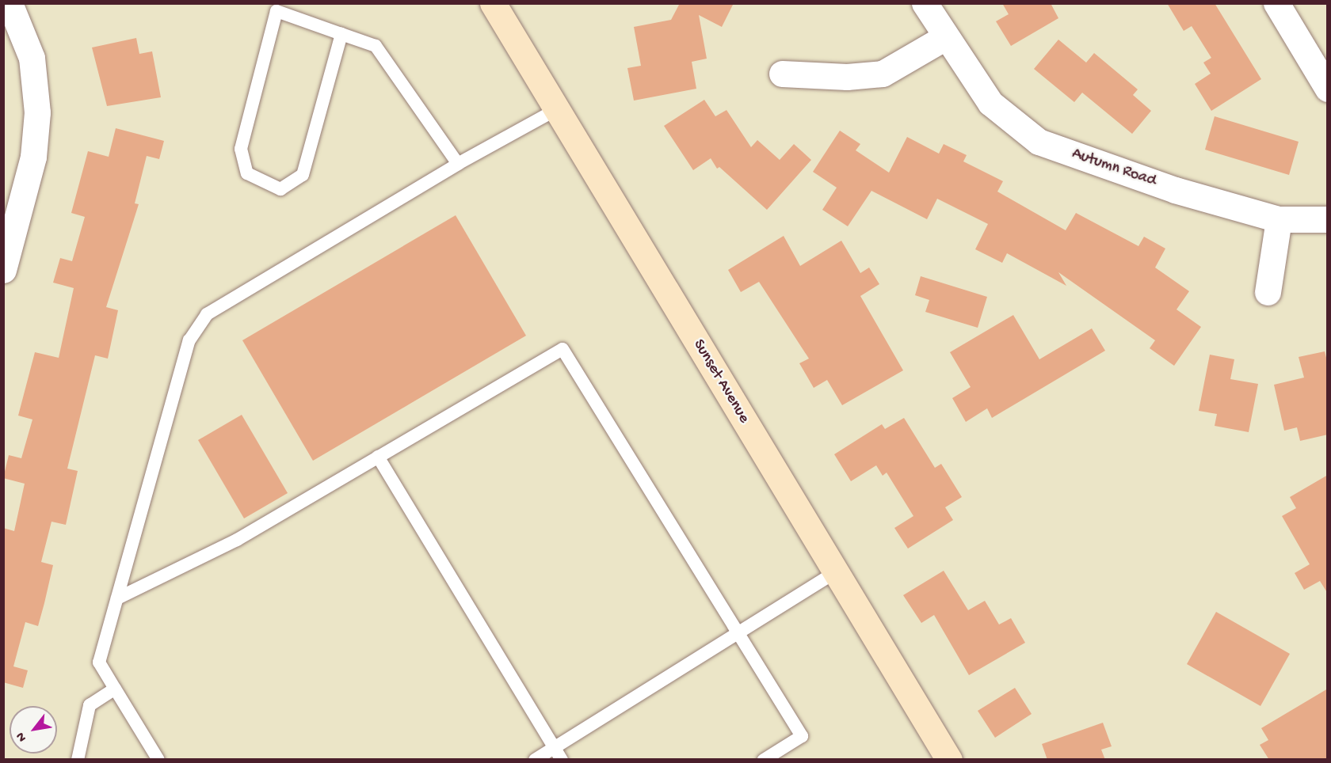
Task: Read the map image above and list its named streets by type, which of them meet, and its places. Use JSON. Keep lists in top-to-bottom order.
{
  "streets": {
    "main road": ["Sunset Avenue"],
    "street": ["Autumn Road"]
  },
  "north": "bottom left"
}
